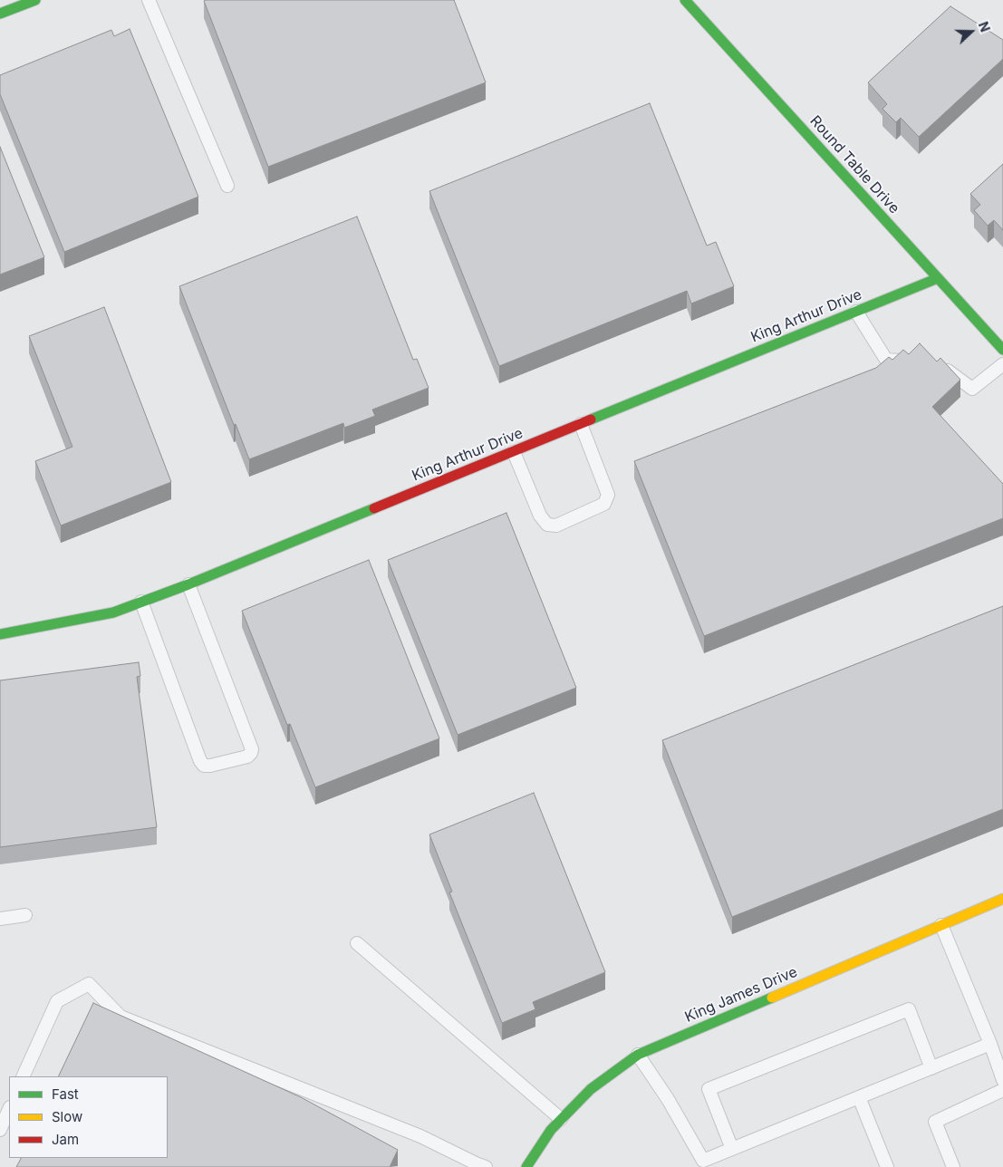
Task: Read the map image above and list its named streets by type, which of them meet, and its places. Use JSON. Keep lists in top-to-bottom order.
{
  "streets": {
    "street": ["Round Table Drive", "King Arthur Drive", "King James Drive"]
  },
  "crossings": [
    ["Round Table Drive", "King Arthur Drive"]
  ],
  "legend": ["Fast", "Slow", "Jam"],
  "north": "right"
}
